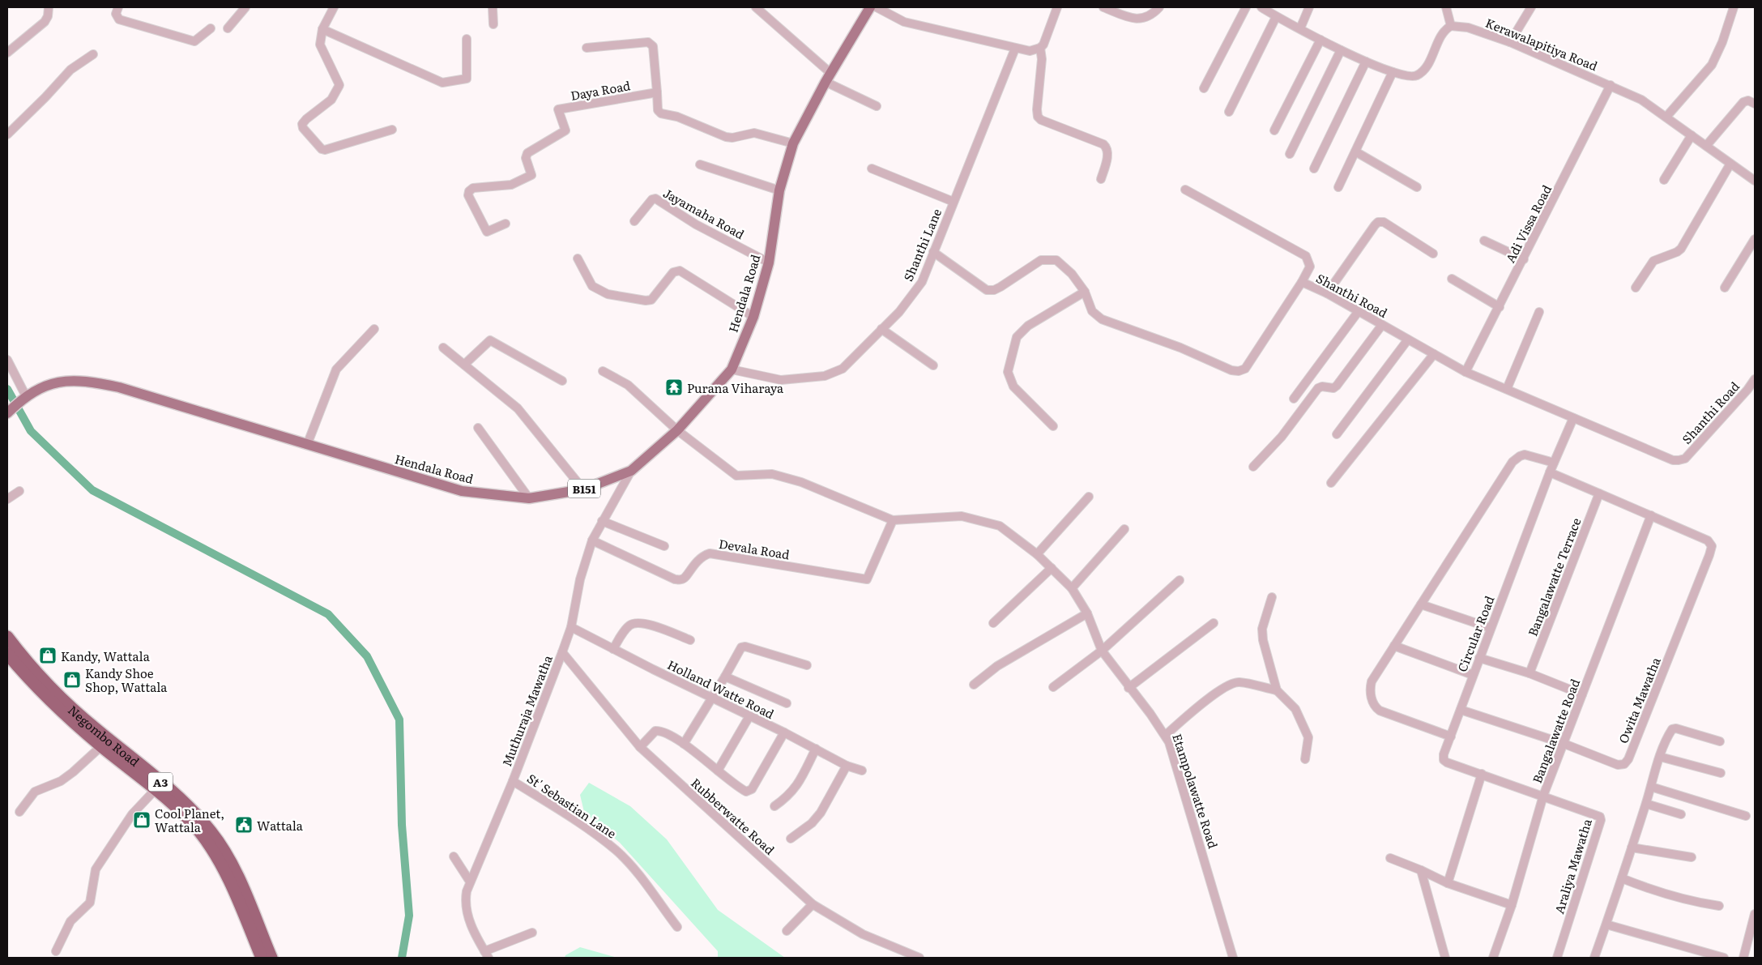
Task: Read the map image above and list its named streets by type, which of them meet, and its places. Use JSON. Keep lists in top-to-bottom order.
{
  "streets": {
    "highway": ["Negombo Road", "A3"],
    "main road": ["Hendala Road", "B151"],
    "street": [
      "Kerawalapitiya Road",
      "Daya Road",
      "Jayamaha Road",
      "Adi Vissa Road",
      "Shanthi Lane",
      "Shanthi Road",
      "Devala Road",
      "Bangalawatte Terrace",
      "Circular Road",
      "Holland Watte Road",
      "Owita Mawatha",
      "Muthuraja Mawatha",
      "Bangalawatte Road",
      "Etampolawatte Road",
      "St' Sebastian Lane",
      "Rubberwatte Road",
      "Araliya Mawatha"
    ]
  },
  "crossings": [
    ["Kerawalapitiya Road", "Adi Vissa Road"],
    ["Jayamaha Road", "Hendala Road"],
    ["Adi Vissa Road", "Shanthi Road"],
    ["Shanthi Lane", "Hendala Road"],
    ["Shanthi Lane", "Shanthi Road"],
    ["Hendala Road", "Muthuraja Mawatha"],
    ["Hendala Road", "Etampolawatte Road"],
    ["Shanthi Road", "Circular Road"],
    ["Devala Road", "Muthuraja Mawatha"],
    ["Devala Road", "Etampolawatte Road"],
    ["Circular Road", "Owita Mawatha"],
    ["Circular Road", "Bangalawatte Road"],
    ["Circular Road", "Araliya Mawatha"],
    ["Holland Watte Road", "Muthuraja Mawatha"],
    ["Owita Mawatha", "Bangalawatte Road"],
    ["Muthuraja Mawatha", "St' Sebastian Lane"],
    ["Muthuraja Mawatha", "Rubberwatte Road"],
    ["Bangalawatte Road", "Araliya Mawatha"]
  ],
  "places": {
    "temple": ["Purana Viharaya"],
    "shop": ["Kandy, Wattala", "Kandy Shoe Shop, Wattala", "Cool Planet, Wattala"],
    "public building": ["Wattala"]
  }
}
